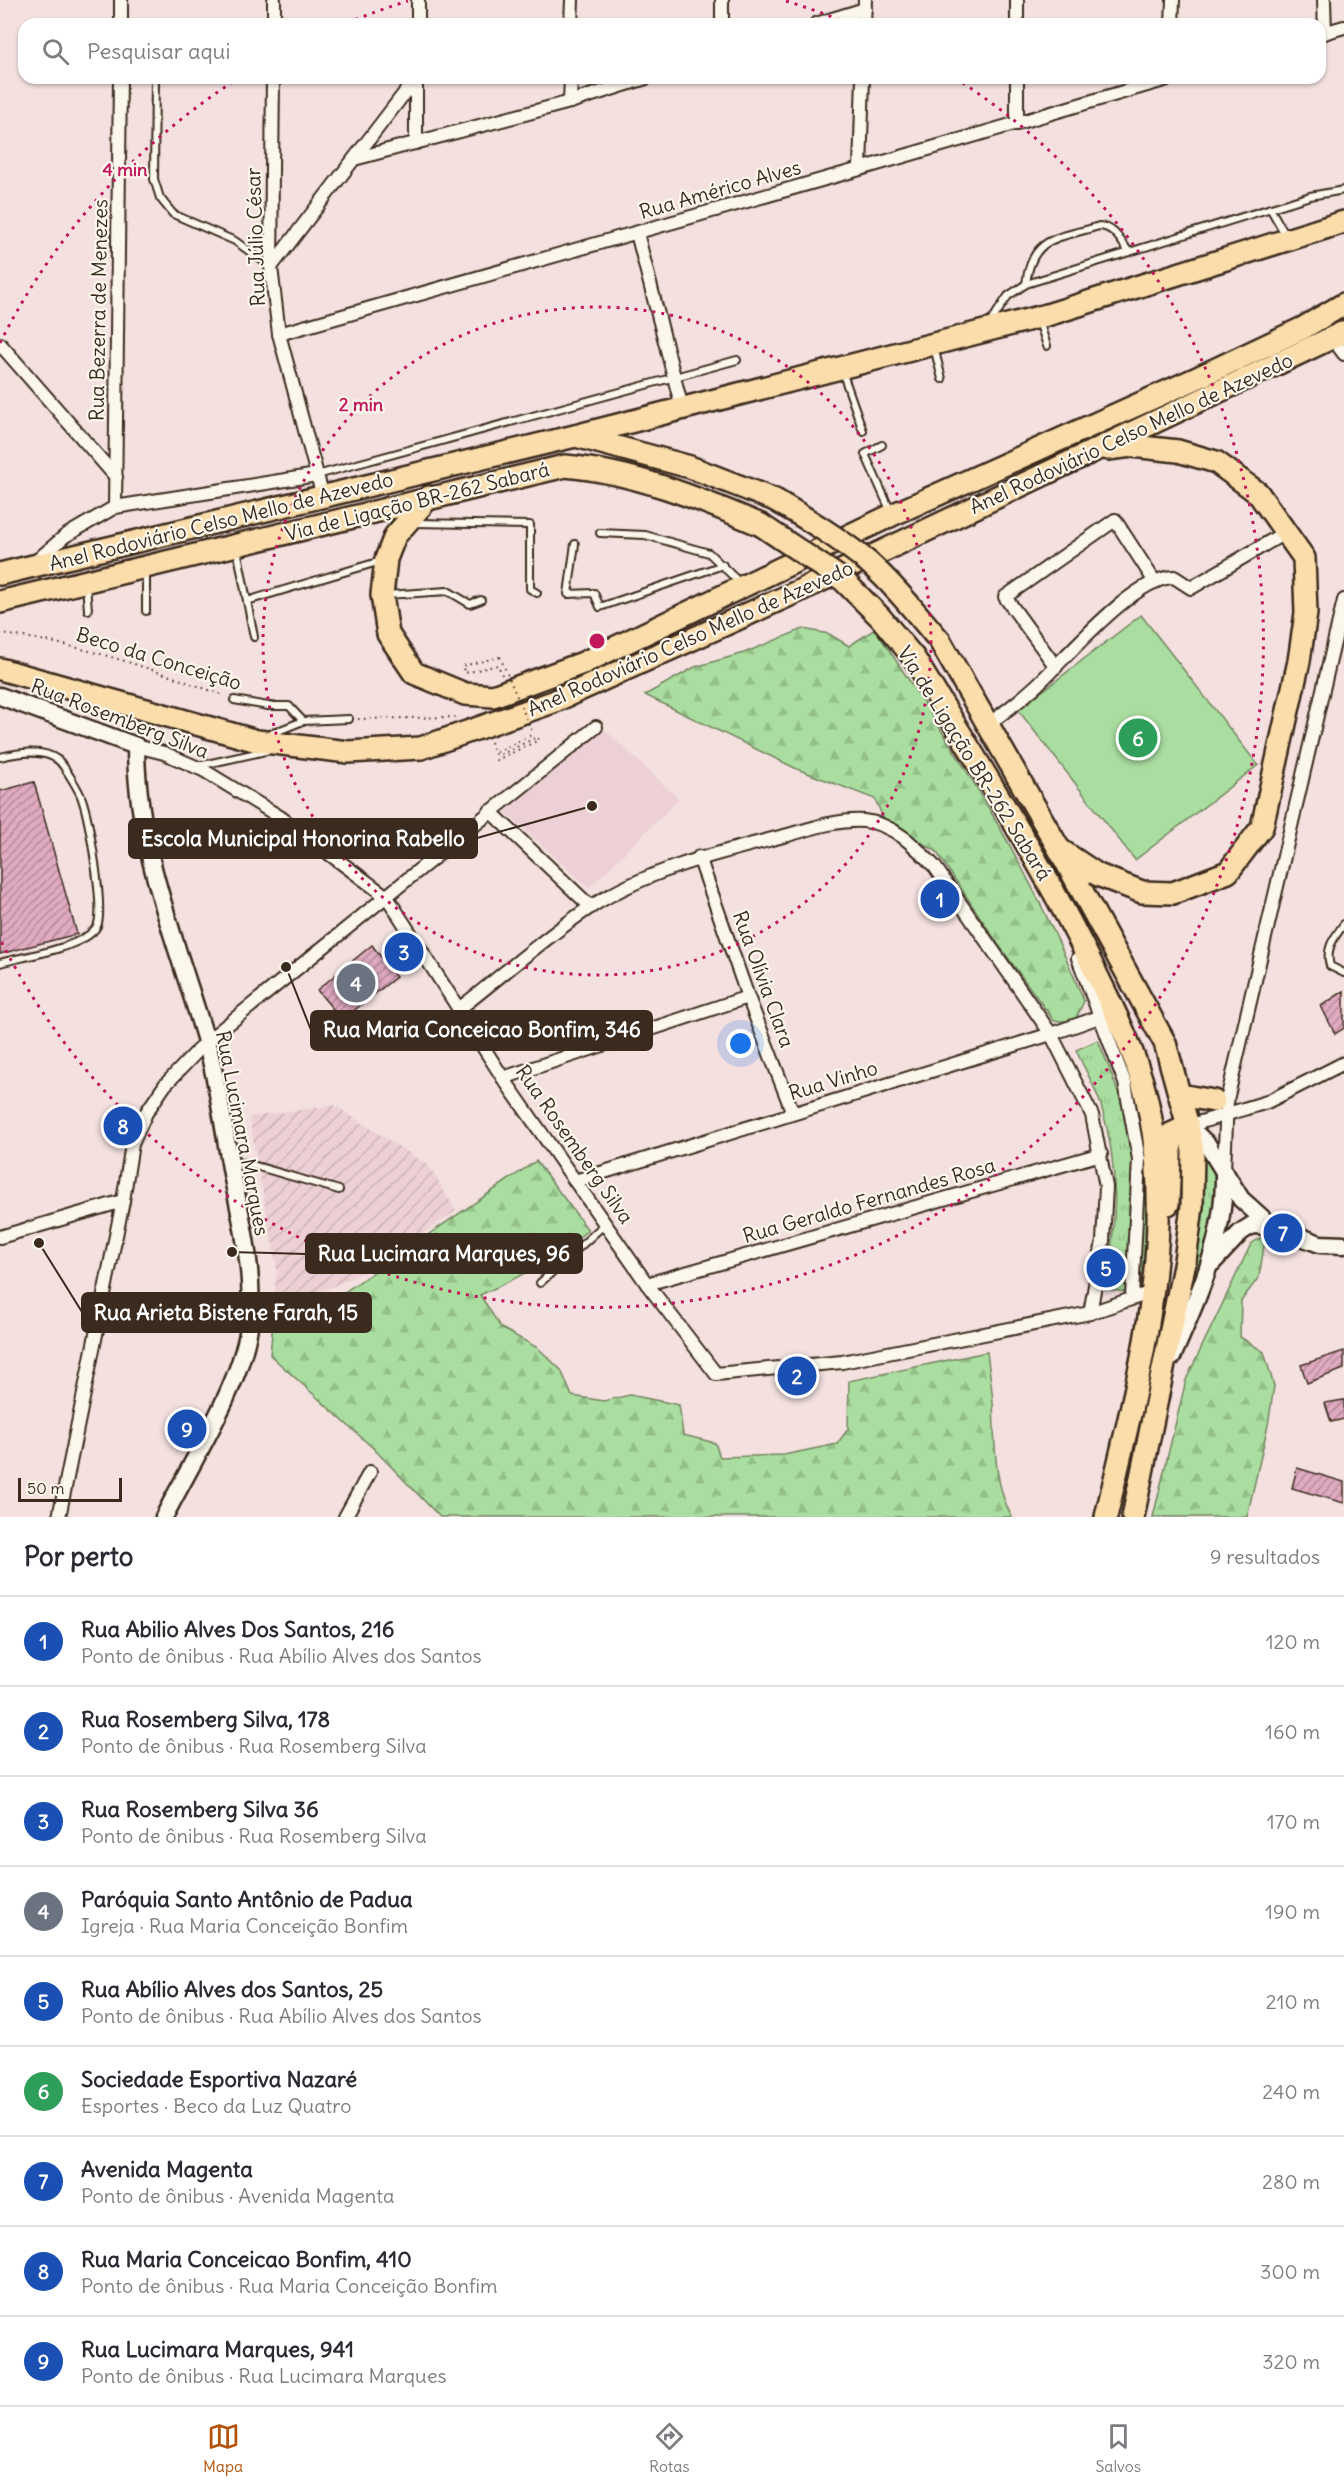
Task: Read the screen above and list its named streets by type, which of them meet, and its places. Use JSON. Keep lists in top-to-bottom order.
{
  "streets": {
    "highway": ["Anel Rodoviário Celso Mello de Azevedo", "Via de Ligação BR-262 Sabará"],
    "street": [
      "Rua Américo Alves",
      "Rua Júlio César",
      "Rua Bezerra de Menezes",
      "Rua Rosemberg Silva",
      "Rua Olívia Clara",
      "Rua Vinho",
      "Rua Lucimara Marques",
      "Rua Geraldo Fernandes Rosa"
    ],
    "lane": ["Beco da Conceição"]
  },
  "crossings": [
    ["Rua Américo Alves", "Rua Júlio César"],
    ["Rua Júlio César", "Anel Rodoviário Celso Mello de Azevedo"],
    ["Anel Rodoviário Celso Mello de Azevedo", "Via de Ligação BR-262 Sabará"],
    ["Via de Ligação BR-262 Sabará", "Rua Rosemberg Silva"],
    ["Via de Ligação BR-262 Sabará", "Rua Vinho"],
    ["Rua Rosemberg Silva", "Rua Vinho"],
    ["Rua Rosemberg Silva", "Rua Lucimara Marques"],
    ["Rua Rosemberg Silva", "Rua Geraldo Fernandes Rosa"],
    ["Rua Olívia Clara", "Rua Vinho"]
  ],
  "places": [
    "Escola Municipal Honorina Rabello",
    "Rua Maria Conceicao Bonfim, 346",
    "Rua Arieta Bistene Farah, 15",
    "Rua Lucimara Marques, 96"
  ],
  "scale_bar": "50 m",
  "page": {
    "search": "Pesquisar aqui",
    "pins": [
      "6",
      "1",
      "3",
      "4",
      "8",
      "7",
      "5",
      "2",
      "9"
    ],
    "scale": "50 m",
    "heading": ["Por perto", "9 resultados"],
    "list": [
      {
        "mark": "1",
        "name": "Rua Abilio Alves Dos Santos, 216",
        "note": "Ponto de ônibus · Rua Abílio Alves dos Santos",
        "value": "120 m"
      },
      {
        "mark": "2",
        "name": "Rua Rosemberg Silva, 178",
        "note": "Ponto de ônibus · Rua Rosemberg Silva",
        "value": "160 m"
      },
      {
        "mark": "3",
        "name": "Rua Rosemberg Silva 36",
        "note": "Ponto de ônibus · Rua Rosemberg Silva",
        "value": "170 m"
      },
      {
        "mark": "4",
        "name": "Paróquia Santo Antônio de Padua",
        "note": "Igreja · Rua Maria Conceição Bonfim",
        "value": "190 m"
      },
      {
        "mark": "5",
        "name": "Rua Abílio Alves dos Santos, 25",
        "note": "Ponto de ônibus · Rua Abílio Alves dos Santos",
        "value": "210 m"
      },
      {
        "mark": "6",
        "name": "Sociedade Esportiva Nazaré",
        "note": "Esportes · Beco da Luz Quatro",
        "value": "240 m"
      },
      {
        "mark": "7",
        "name": "Avenida Magenta",
        "note": "Ponto de ônibus · Avenida Magenta",
        "value": "280 m"
      },
      {
        "mark": "8",
        "name": "Rua Maria Conceicao Bonfim, 410",
        "note": "Ponto de ônibus · Rua Maria Conceição Bonfim",
        "value": "300 m"
      },
      {
        "mark": "9",
        "name": "Rua Lucimara Marques, 941",
        "note": "Ponto de ônibus · Rua Lucimara Marques",
        "value": "320 m"
      }
    ],
    "nav": ["Mapa", "Rotas", "Salvos"]
  },
  "rings": ["4 min", "2 min"]
}
